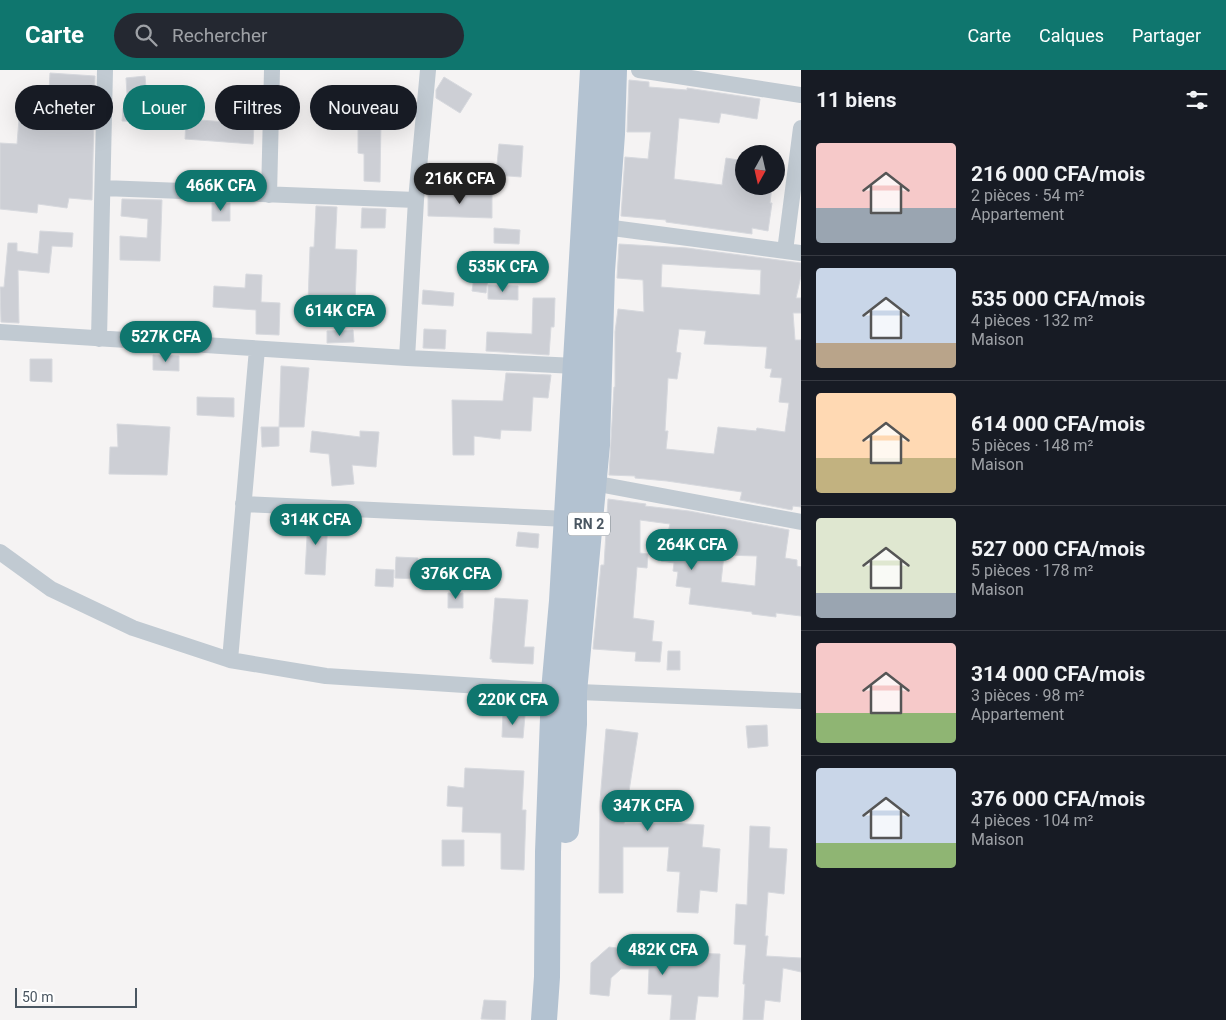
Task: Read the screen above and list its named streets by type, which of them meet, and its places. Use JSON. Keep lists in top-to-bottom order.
{
  "streets": {
    "main road": ["RN 2"]
  },
  "scale_bar": "50 m",
  "north": "bottom",
  "page": {
    "header": "Carte",
    "search": "Rechercher",
    "nav": ["Carte", "Calques", "Partager"],
    "heading": "11 biens",
    "chip": [
      "Acheter",
      "Louer",
      "Filtres",
      "Nouveau"
    ],
    "list": [
      {
        "name": "216 000 CFA/mois",
        "note": "2 pièces · 54 m² · Appartement"
      },
      {
        "name": "535 000 CFA/mois",
        "note": "4 pièces · 132 m² · Maison"
      },
      {
        "name": "614 000 CFA/mois",
        "note": "5 pièces · 148 m² · Maison"
      },
      {
        "name": "527 000 CFA/mois",
        "note": "5 pièces · 178 m² · Maison"
      },
      {
        "name": "314 000 CFA/mois",
        "note": "3 pièces · 98 m² · Appartement"
      },
      {
        "name": "376 000 CFA/mois",
        "note": "4 pièces · 104 m² · Maison"
      }
    ],
    "price": [
      "216K CFA",
      "466K CFA",
      "535K CFA",
      "614K CFA",
      "527K CFA",
      "314K CFA",
      "264K CFA",
      "376K CFA",
      "220K CFA",
      "347K CFA",
      "482K CFA"
    ],
    "scale": "50 m"
  }
}
